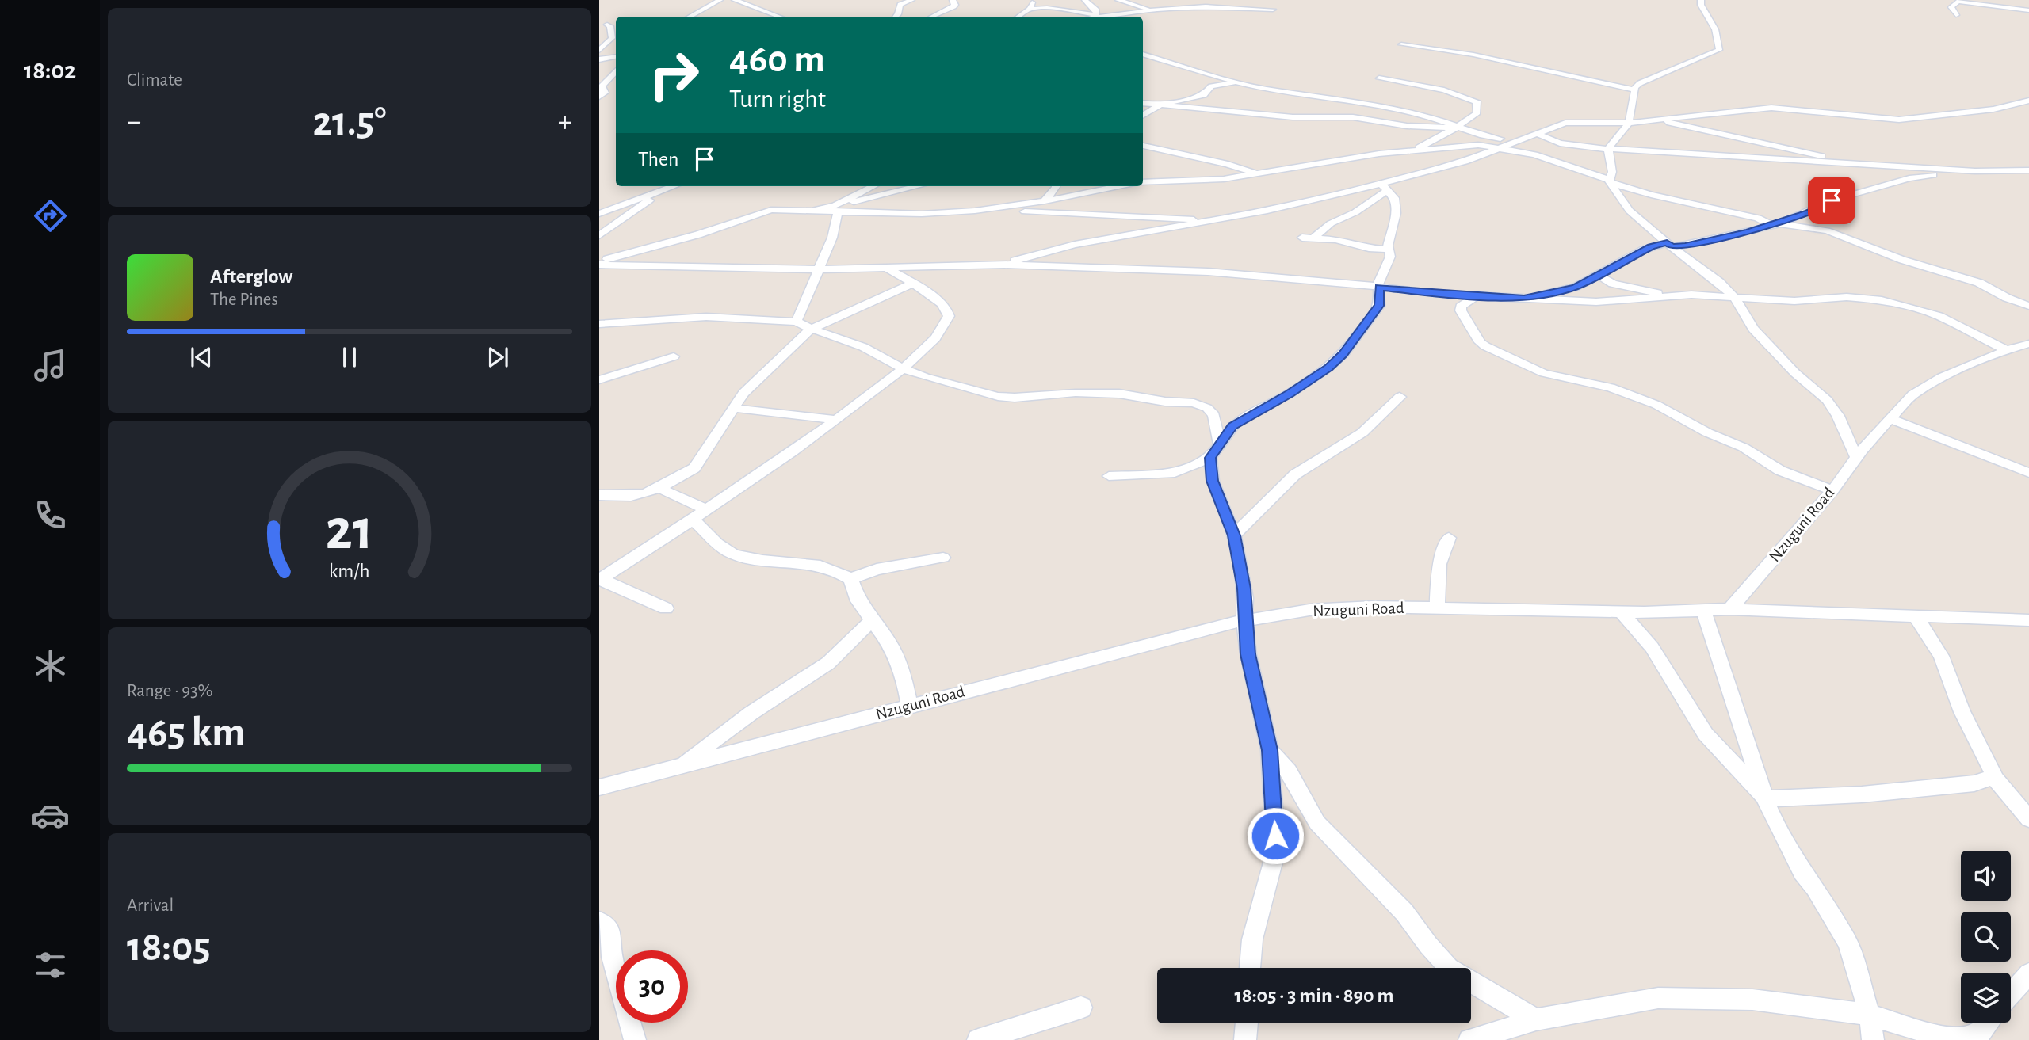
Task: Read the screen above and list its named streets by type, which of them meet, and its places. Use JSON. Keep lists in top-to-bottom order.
{
  "streets": {
    "street": ["Nzuguni Road"]
  },
  "page": {
    "tabs": "18:02",
    "tile": [
      "Climate",
      ["Range · 93%", "465 km"],
      ["Arrival", "18:05"]
    ],
    "turn": ["460 m", "Turn right"],
    "heat": ["−", "21.5°", "+"],
    "then": "Then",
    "song": ["Afterglow", "The Pines"],
    "limit": "30",
    "trip": "18:05 · 3 min · 890 m",
    "gauge": ["21", "km/h"]
  }
}
